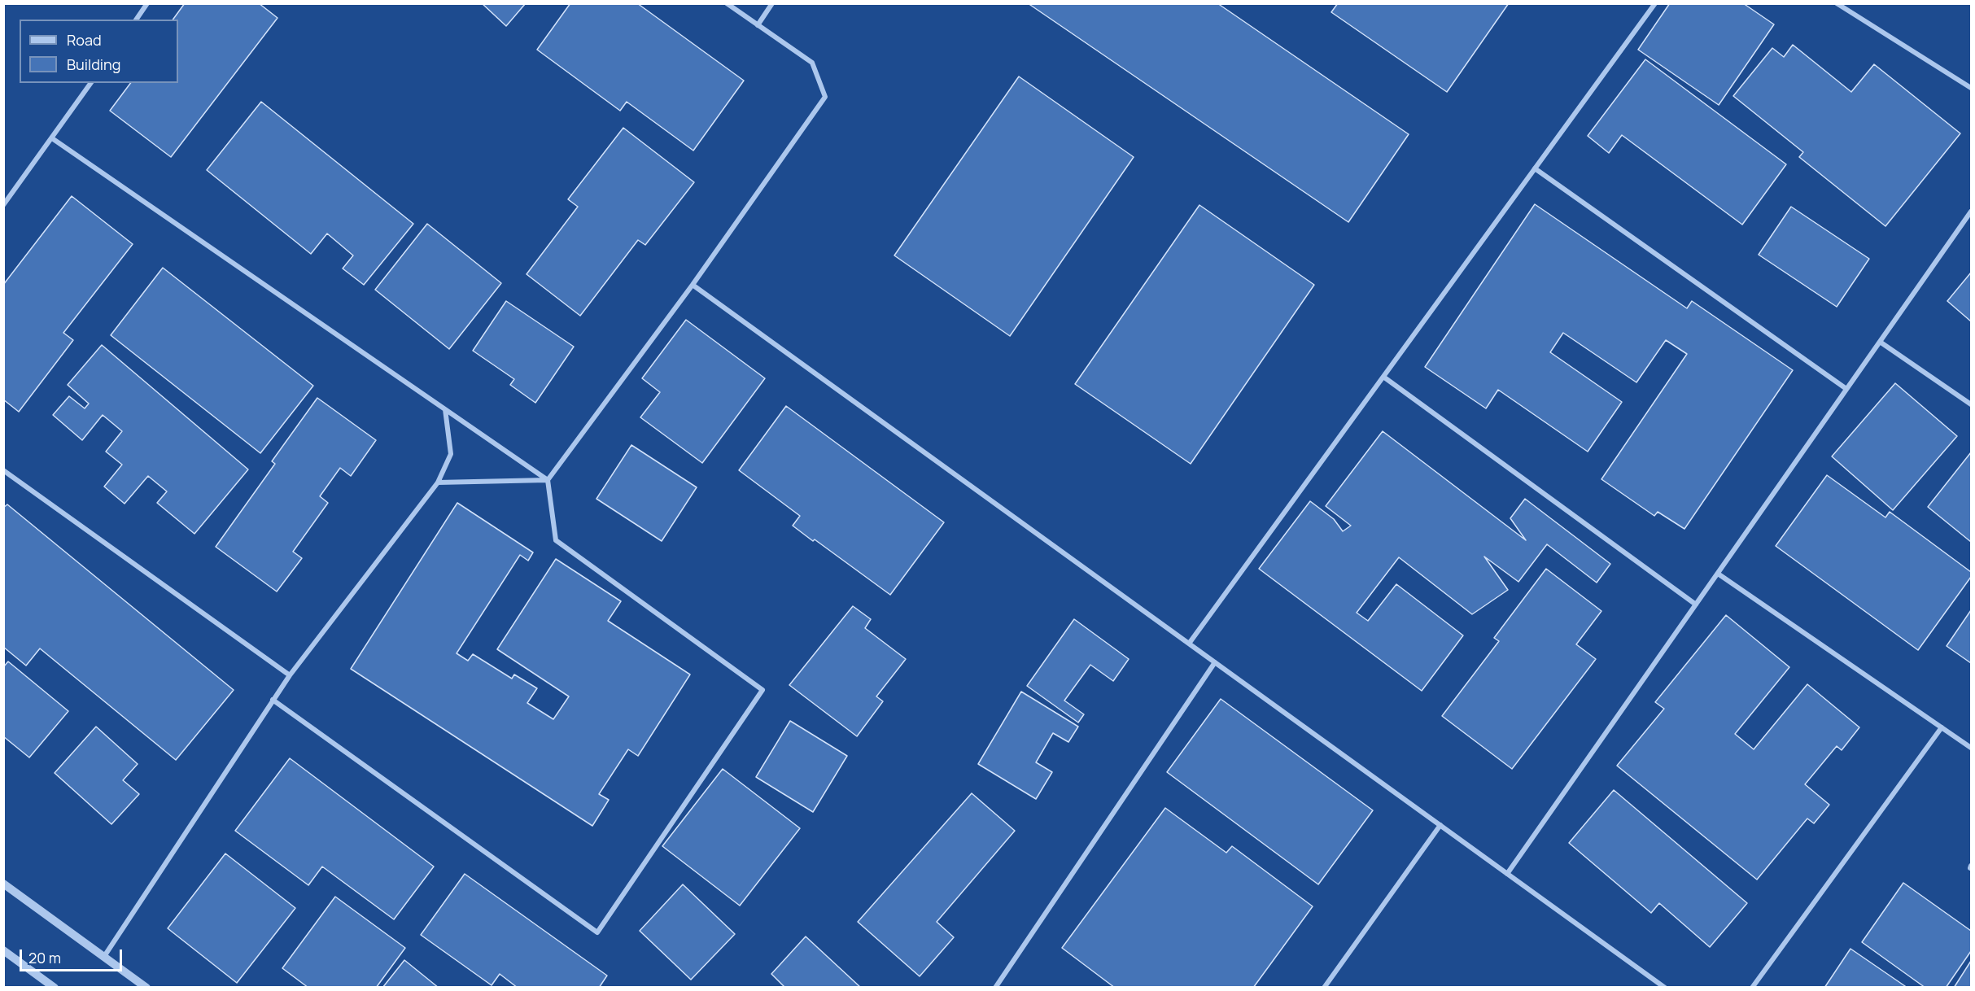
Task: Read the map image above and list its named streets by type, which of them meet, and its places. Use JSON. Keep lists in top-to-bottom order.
{
  "legend": ["Road", "Building"],
  "scale_bar": "20 m"
}
